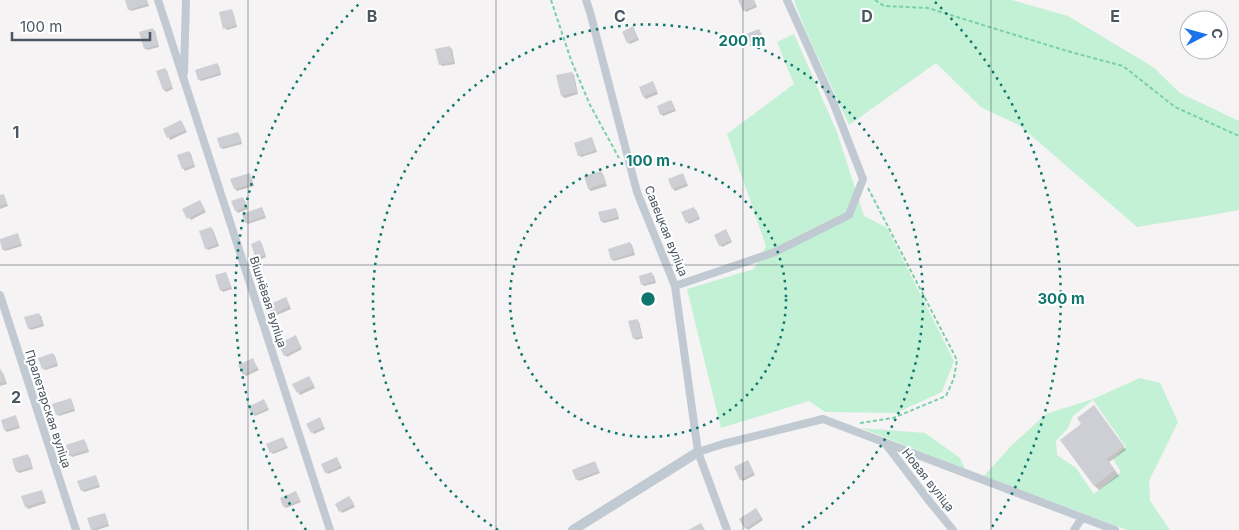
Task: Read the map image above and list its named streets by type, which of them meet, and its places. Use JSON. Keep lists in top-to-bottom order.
{
  "streets": {
    "street": [
      "Савецкая вуліца",
      "Вішнёвая вуліца",
      "Пралетарская вуліца",
      "Новая вуліца"
    ]
  },
  "scale_bar": "100 m",
  "north": "right",
  "grid": {
    "columns": [
      "B",
      "C",
      "D",
      "E"
    ],
    "rows": ["1", "2"]
  },
  "rings": ["200 m", "100 m", "300 m"]
}
